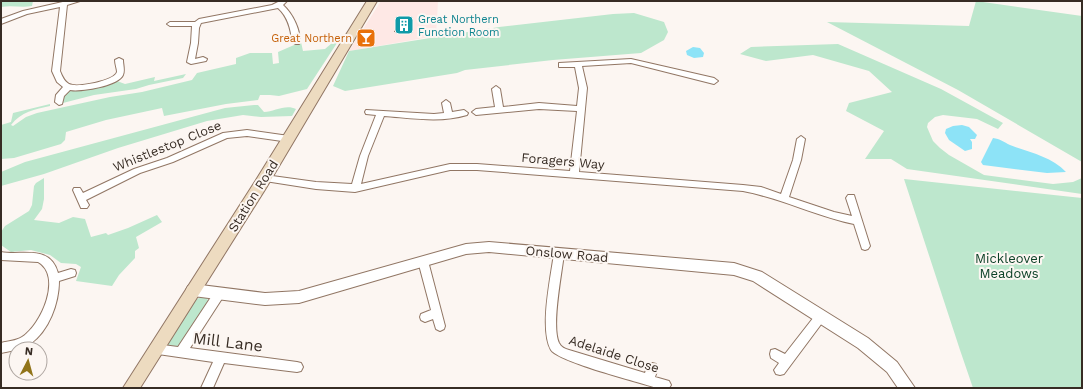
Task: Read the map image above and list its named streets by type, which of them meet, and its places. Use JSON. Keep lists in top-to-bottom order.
{
  "streets": {
    "main road": ["Station Road"],
    "street": [
      "Whistlestop Close",
      "Foragers Way",
      "Onslow Road",
      "Mill Lane",
      "Adelaide Close"
    ]
  },
  "crossings": [
    ["Whistlestop Close", "Station Road"],
    ["Foragers Way", "Station Road"],
    ["Station Road", "Onslow Road"],
    ["Station Road", "Mill Lane"],
    ["Onslow Road", "Adelaide Close"]
  ],
  "parks": ["Mickleover Meadows"],
  "places": {
    "building": ["Great Northern Function Room"],
    "bar": ["Great Northern"]
  },
  "north": "top"
}
